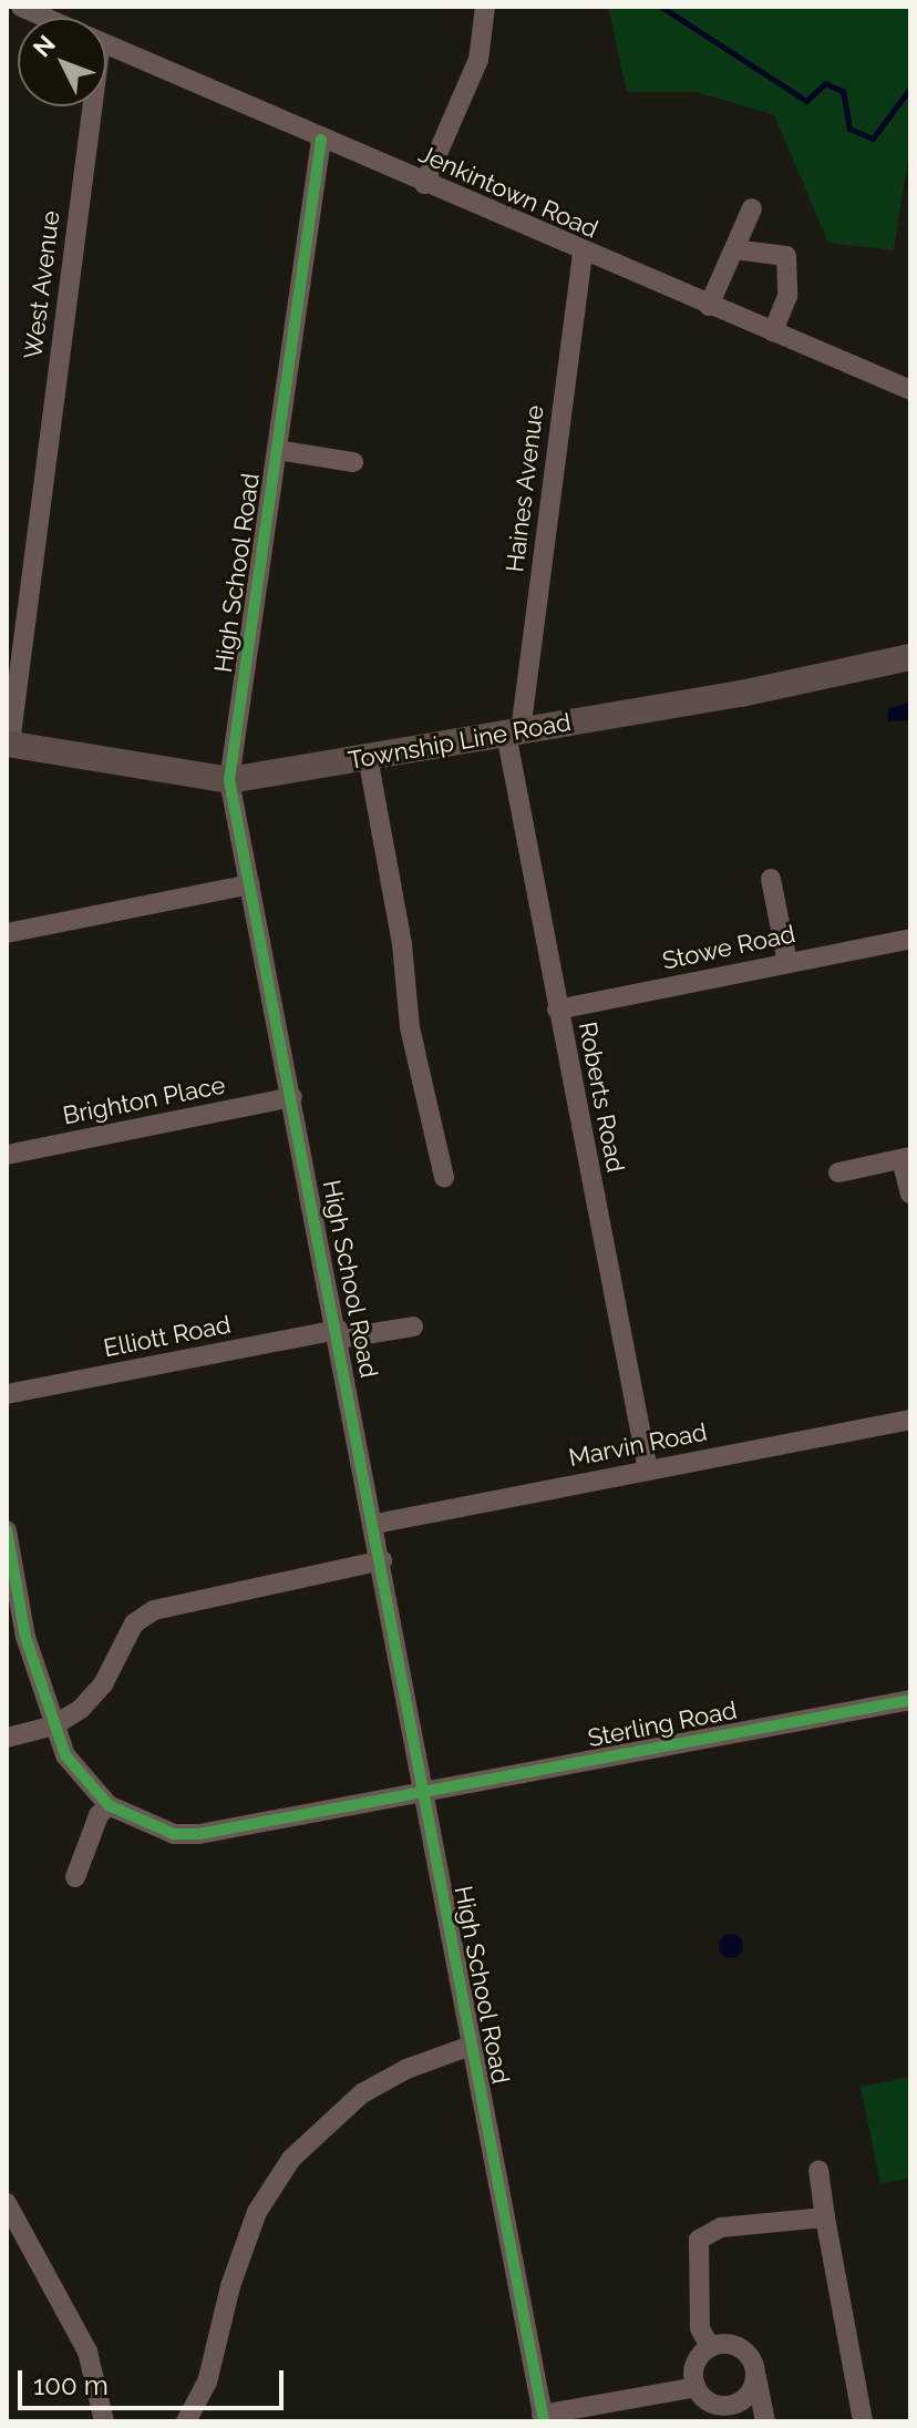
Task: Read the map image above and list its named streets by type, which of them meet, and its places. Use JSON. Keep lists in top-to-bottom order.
{
  "streets": {
    "main road": ["Township Line Road"],
    "street": [
      "Jenkintown Road",
      "West Avenue",
      "Haines Avenue",
      "High School Road",
      "Stowe Road",
      "Roberts Road",
      "Brighton Place",
      "Elliott Road",
      "Marvin Road",
      "Sterling Road"
    ]
  },
  "crossings": [
    ["Jenkintown Road", "Haines Avenue"],
    ["Jenkintown Road", "High School Road"],
    ["West Avenue", "Township Line Road"],
    ["Haines Avenue", "Township Line Road"],
    ["Haines Avenue", "Roberts Road"],
    ["High School Road", "Township Line Road"],
    ["High School Road", "Brighton Place"],
    ["High School Road", "Elliott Road"],
    ["High School Road", "Marvin Road"],
    ["High School Road", "Sterling Road"],
    ["Township Line Road", "Roberts Road"],
    ["Stowe Road", "Roberts Road"],
    ["Roberts Road", "Marvin Road"]
  ],
  "scale_bar": "100 m",
  "north": "top left"
}
